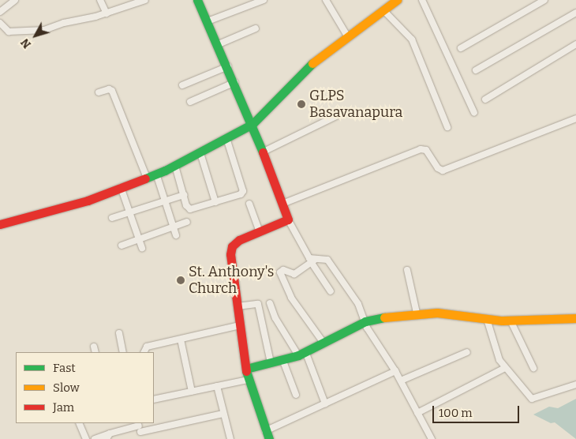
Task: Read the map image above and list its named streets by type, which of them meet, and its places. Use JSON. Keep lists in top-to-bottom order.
{
  "places": ["GLPS Basavanapura", "St. Anthony's Church"],
  "legend": ["Fast", "Slow", "Jam"],
  "scale_bar": "100 m",
  "north": "bottom left"
}
